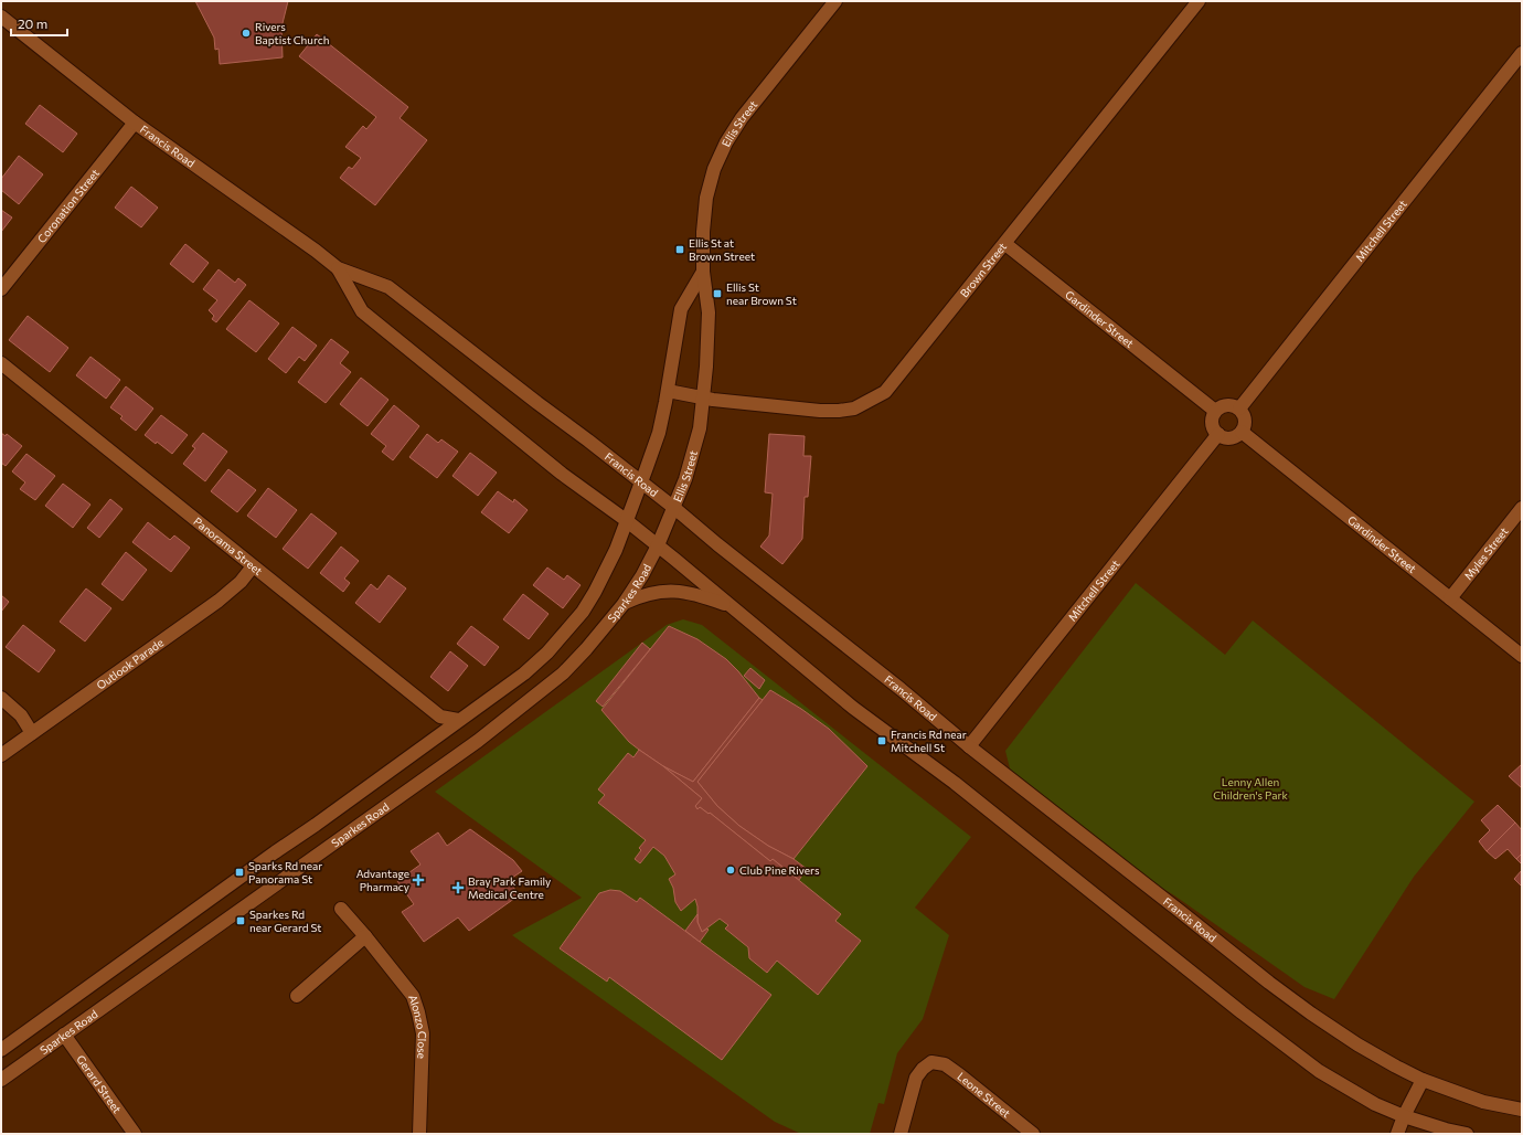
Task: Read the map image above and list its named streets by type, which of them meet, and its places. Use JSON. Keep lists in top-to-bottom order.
{
  "streets": {
    "street": [
      "Ellis Street",
      "Francis Road",
      "Coronation Street",
      "Mitchell Street",
      "Brown Street",
      "Gardinder Street",
      "Panorama Street",
      "Myles Street",
      "Sparkes Road",
      "Outlook Parade",
      "Alonzo Close",
      "Gerard Street",
      "Leone Street"
    ]
  },
  "crossings": [
    ["Ellis Street", "Francis Road"],
    ["Ellis Street", "Brown Street"],
    ["Ellis Street", "Sparkes Road"],
    ["Francis Road", "Coronation Street"],
    ["Francis Road", "Mitchell Street"],
    ["Francis Road", "Sparkes Road"],
    ["Mitchell Street", "Gardinder Street"],
    ["Brown Street", "Gardinder Street"],
    ["Gardinder Street", "Myles Street"],
    ["Panorama Street", "Outlook Parade"],
    ["Sparkes Road", "Gerard Street"]
  ],
  "parks": ["Lenny Allen Children's Park"],
  "places": {
    "other": ["Rivers Baptist Church", "Club Pine Rivers"],
    "transit": [
      "Ellis St at Brown Street",
      "Ellis St near Brown St",
      "Francis Rd near Mitchell St",
      "Sparks Rd near Panorama St",
      "Sparkes Rd near Gerard St"
    ],
    "health": ["Advantage Pharmacy", "Bray Park Family Medical Centre"]
  },
  "scale_bar": "20 m"
}
